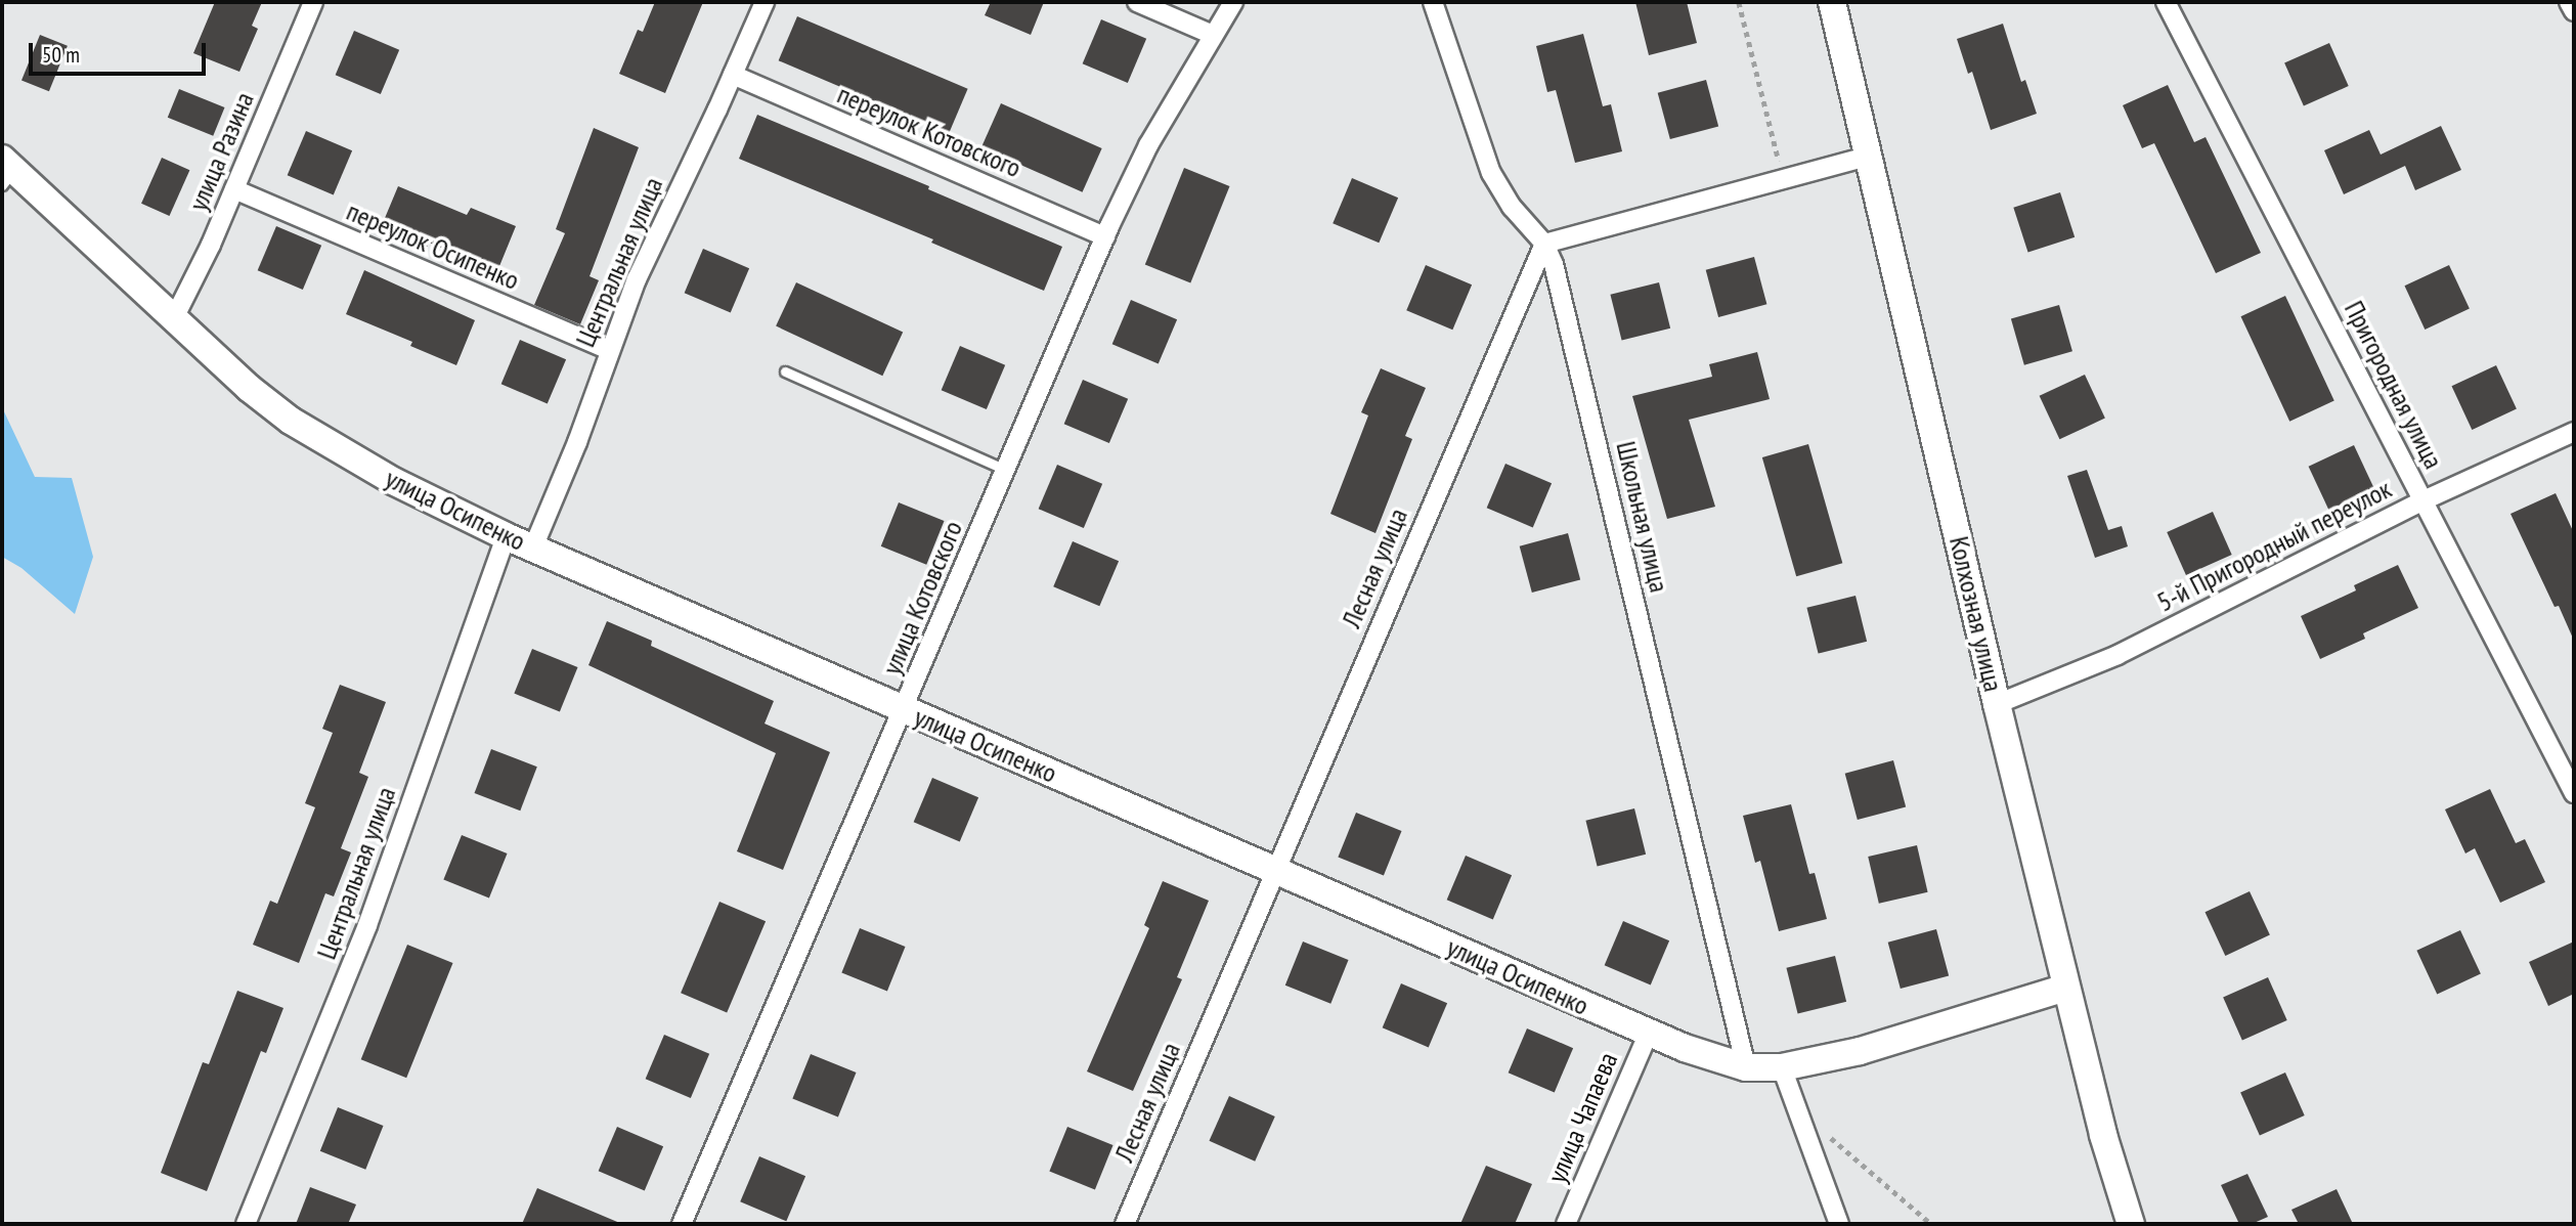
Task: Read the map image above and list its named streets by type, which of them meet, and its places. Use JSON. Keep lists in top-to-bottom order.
{
  "streets": {
    "street": [
      "переулок Котовского",
      "улица Разина",
      "переулок Осипенко",
      "Центральная улица",
      "Пригородная улица",
      "улица Осипенко",
      "Школьная улица",
      "5-й Пригородный переулок",
      "Лесная улица",
      "улица Котовского",
      "Колхозная улица",
      "улица Чапаева"
    ]
  },
  "crossings": [
    ["переулок Котовского", "Центральная улица"],
    ["переулок Котовского", "улица Котовского"],
    ["улица Разина", "переулок Осипенко"],
    ["улица Разина", "улица Осипенко"],
    ["переулок Осипенко", "Центральная улица"],
    ["Центральная улица", "улица Осипенко"],
    ["Пригородная улица", "5-й Пригородный переулок"],
    ["улица Осипенко", "Школьная улица"],
    ["улица Осипенко", "Лесная улица"],
    ["улица Осипенко", "улица Котовского"],
    ["улица Осипенко", "Колхозная улица"],
    ["улица Осипенко", "улица Чапаева"],
    ["Школьная улица", "Лесная улица"],
    ["5-й Пригородный переулок", "Колхозная улица"]
  ],
  "scale_bar": "50 m"
}
